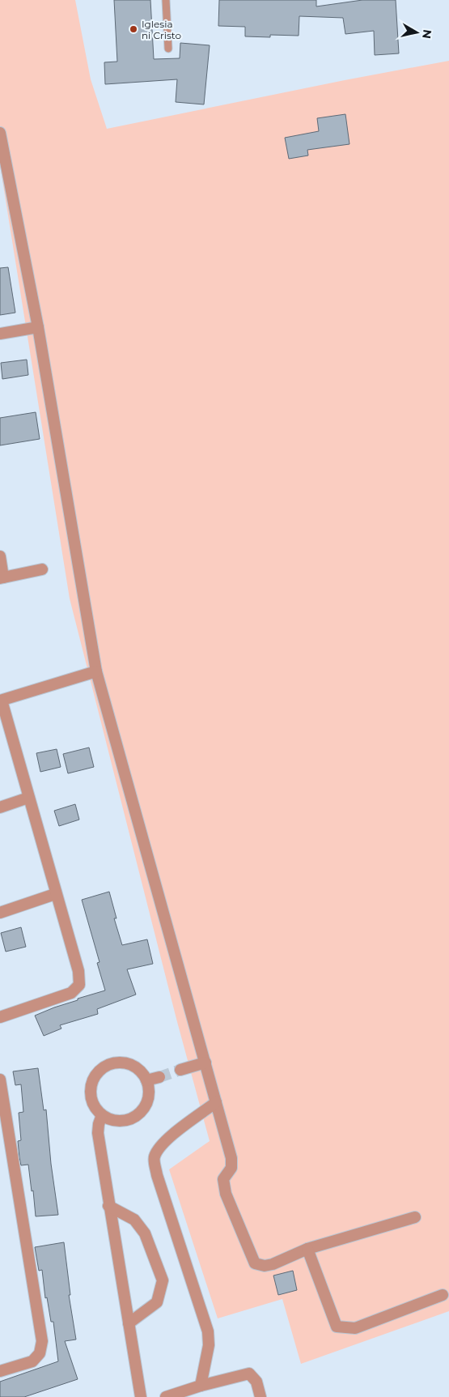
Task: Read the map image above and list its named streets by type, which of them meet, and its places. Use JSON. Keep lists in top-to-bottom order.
{
  "places": ["Iglesia ni Cristo"],
  "north": "right"
}
